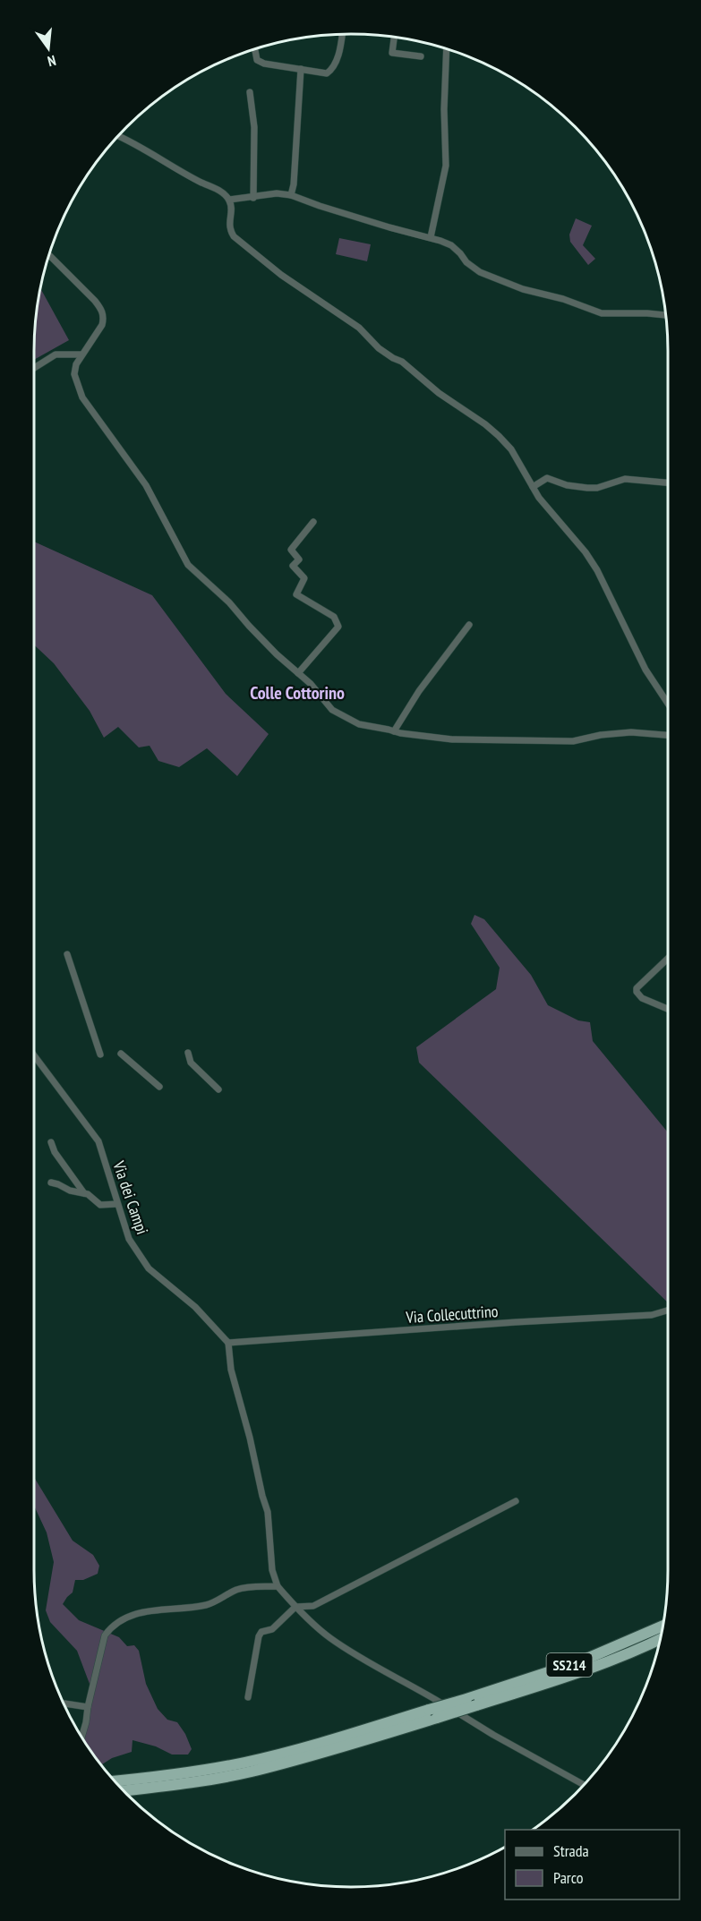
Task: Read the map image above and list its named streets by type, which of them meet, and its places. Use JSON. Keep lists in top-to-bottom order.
{
  "streets": {
    "highway": ["SS214"],
    "street": ["Via dei Campi", "Via Collecuttrino"]
  },
  "crossings": [
    ["Via dei Campi", "Via Collecuttrino"]
  ],
  "districts": ["Colle Cottorino"],
  "legend": ["Strada", "Parco"],
  "north": "bottom"
}
